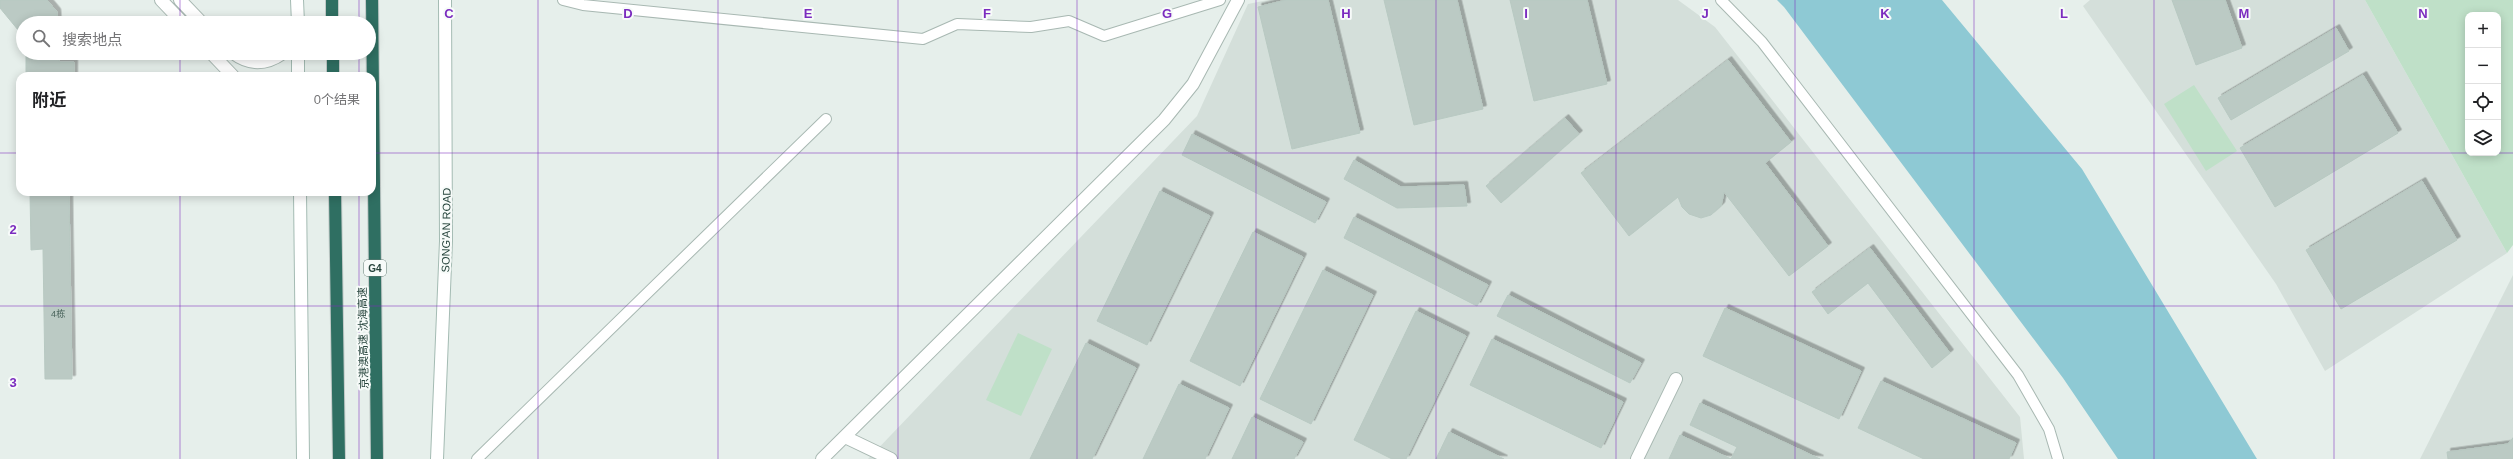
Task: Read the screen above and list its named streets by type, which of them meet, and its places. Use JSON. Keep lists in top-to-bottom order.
{
  "streets": {
    "highway": ["G4", "京港澳高速 沈海高速"],
    "street": ["SONG'AN ROAD"]
  },
  "house_numbers": ["4栋"],
  "page": {
    "map_buttons": ["+", "−"],
    "search": "搜索地点",
    "heading": ["附近", "0个结果"]
  },
  "grid": {
    "columns": [
      "C",
      "D",
      "E",
      "F",
      "G",
      "H",
      "I",
      "J",
      "K",
      "L",
      "M",
      "N"
    ],
    "rows": ["2", "3"]
  }
}
